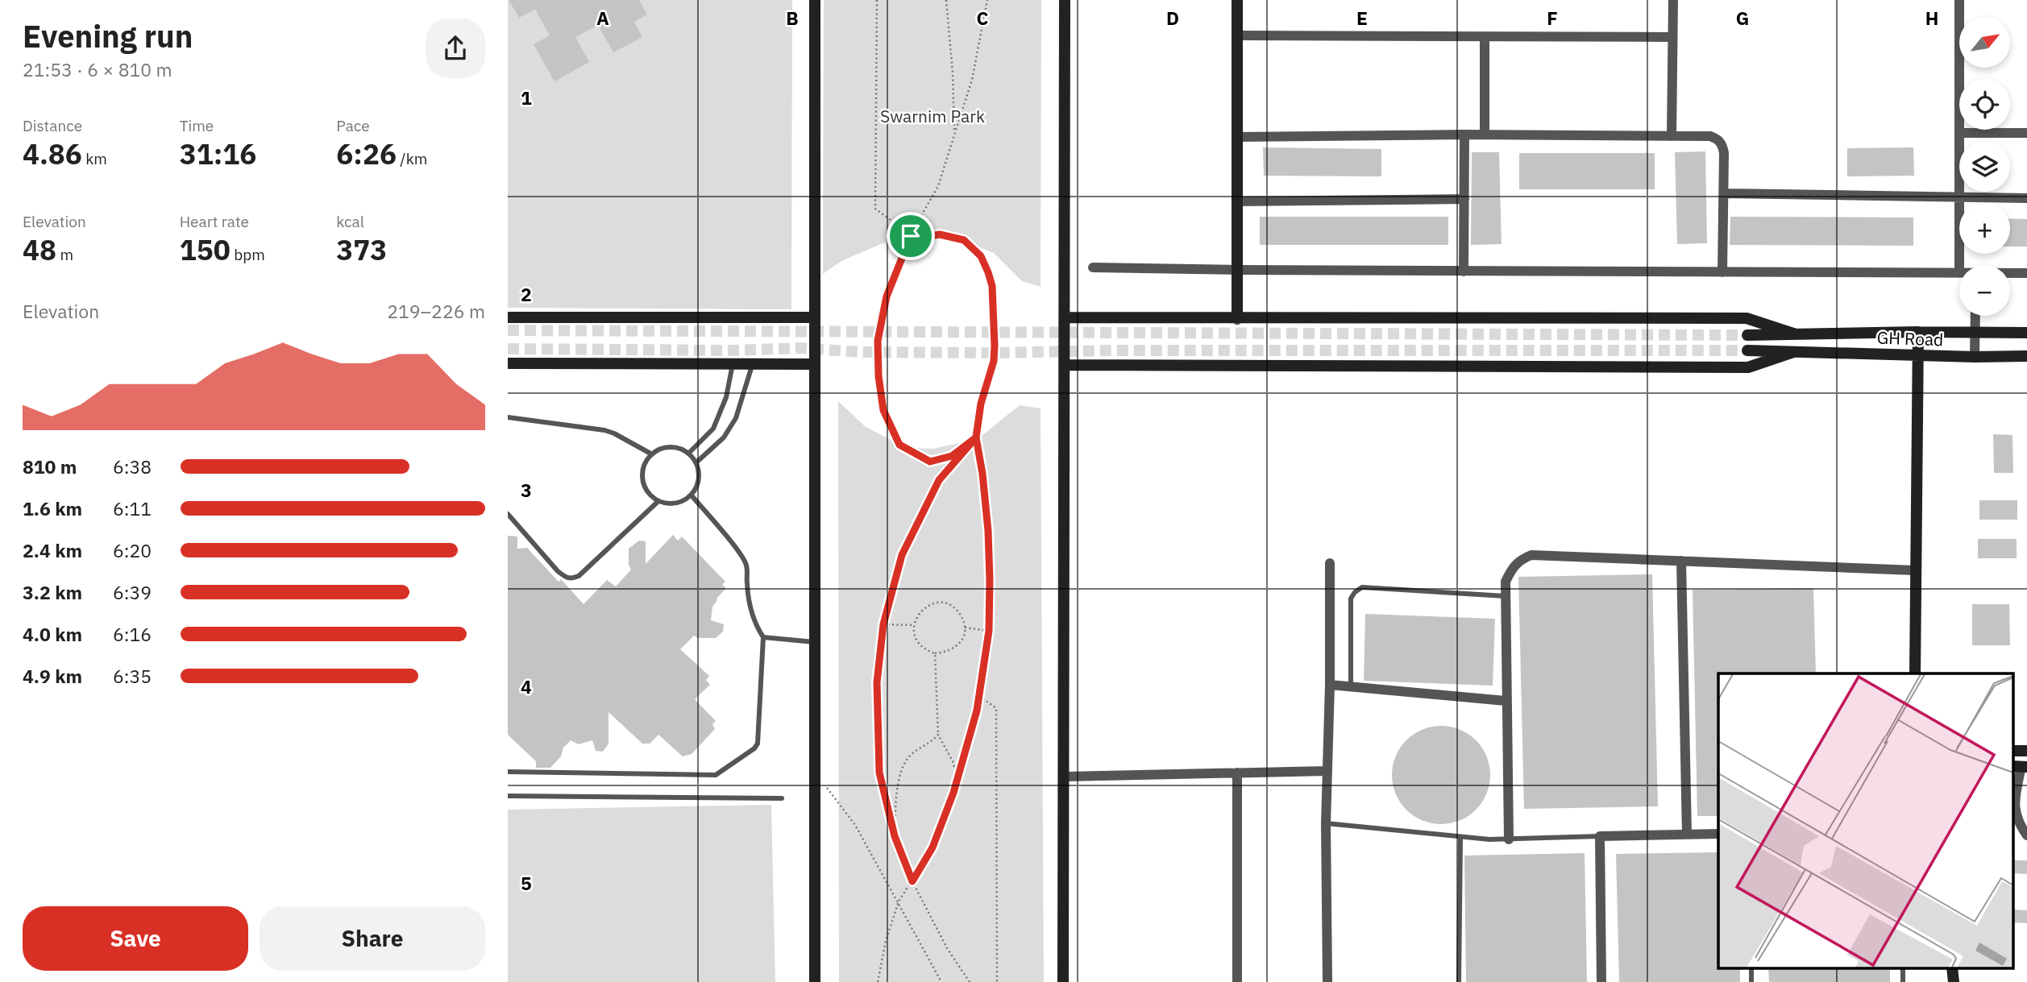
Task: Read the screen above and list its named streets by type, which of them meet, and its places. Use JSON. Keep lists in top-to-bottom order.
{
  "streets": {
    "street": ["GH Road"]
  },
  "parks": ["Swarnim Park"],
  "north": "top right",
  "page": {
    "heading": ["Evening run", "21:53 · 6 × 810 m"],
    "map_buttons": ["+", "−"],
    "stats": [
      ["Distance", "4.86 km"],
      ["Time", "31:16"],
      ["Pace", "6:26 /km"],
      ["Elevation", "48 m"],
      ["Heart rate", "150 bpm"],
      ["kcal", "373"]
    ],
    "chart": ["Elevation", "219–226 m"],
    "list": [
      {
        "name": "810 m",
        "note": "6:38"
      },
      {
        "name": "1.6 km",
        "note": "6:11"
      },
      {
        "name": "2.4 km",
        "note": "6:20"
      },
      {
        "name": "3.2 km",
        "note": "6:39"
      },
      {
        "name": "4.0 km",
        "note": "6:16"
      },
      {
        "name": "4.9 km",
        "note": "6:35"
      }
    ],
    "buttons": ["Save", "Share"]
  },
  "grid": {
    "columns": [
      "A",
      "B",
      "C",
      "D",
      "E",
      "F",
      "G",
      "H"
    ],
    "rows": [
      "1",
      "2",
      "3",
      "4",
      "5"
    ]
  }
}
